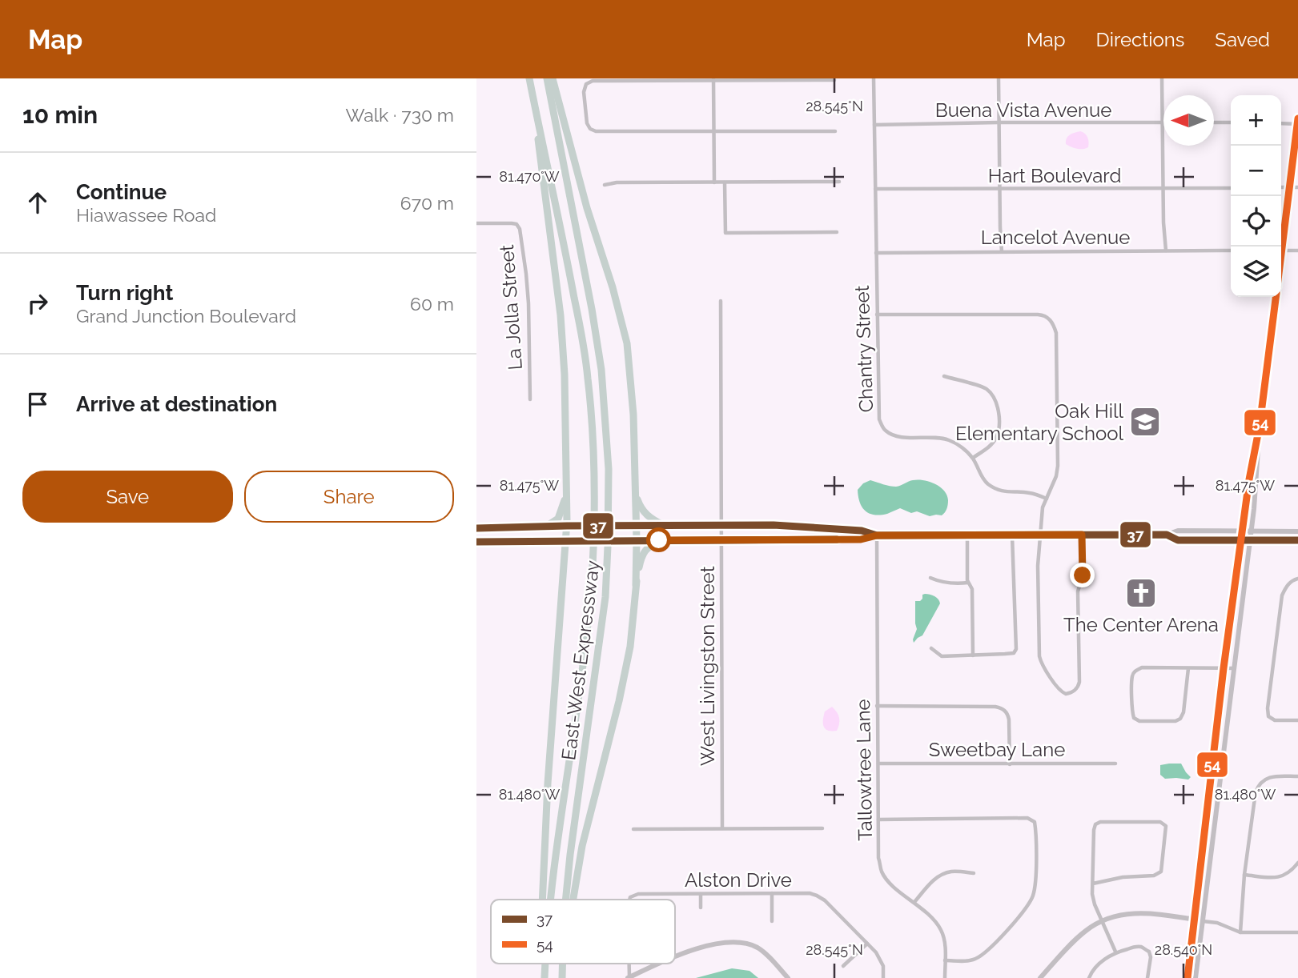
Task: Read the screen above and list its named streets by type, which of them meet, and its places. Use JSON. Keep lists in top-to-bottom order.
{
  "streets": {
    "highway": ["East-West Expressway"],
    "street": [
      "Buena Vista Avenue",
      "Hart Boulevard",
      "Lancelot Avenue",
      "La Jolla Street",
      "Chantry Street",
      "West Livingston Street",
      "Sweetbay Lane",
      "Tallowtree Lane",
      "Alston Drive"
    ]
  },
  "crossings": [
    ["Buena Vista Avenue", "Chantry Street"],
    ["Hart Boulevard", "Chantry Street"],
    ["Lancelot Avenue", "Chantry Street"],
    ["Sweetbay Lane", "Tallowtree Lane"]
  ],
  "places": {
    "school or university": ["Oak Hill Elementary School"],
    "church": ["The Center Arena"]
  },
  "lines": ["transit line 54", "transit line 37"],
  "legend": ["37", "54"],
  "north": "left",
  "page": {
    "header": "Map",
    "nav": ["Map", "Directions", "Saved"],
    "heading": ["10 min", "Walk · 730 m"],
    "map_buttons": ["+", "−"],
    "list": [
      ["Continue", "Hiawassee Road", "670 m"],
      ["Turn right", "Grand Junction Boulevard", "60 m"],
      "Arrive at destination"
    ],
    "buttons": ["Save", "Share"]
  },
  "coordinates": [
    "28.545°N",
    "81.470°W",
    "81.475°W",
    "81.480°W",
    "28.540°N"
  ]
}
